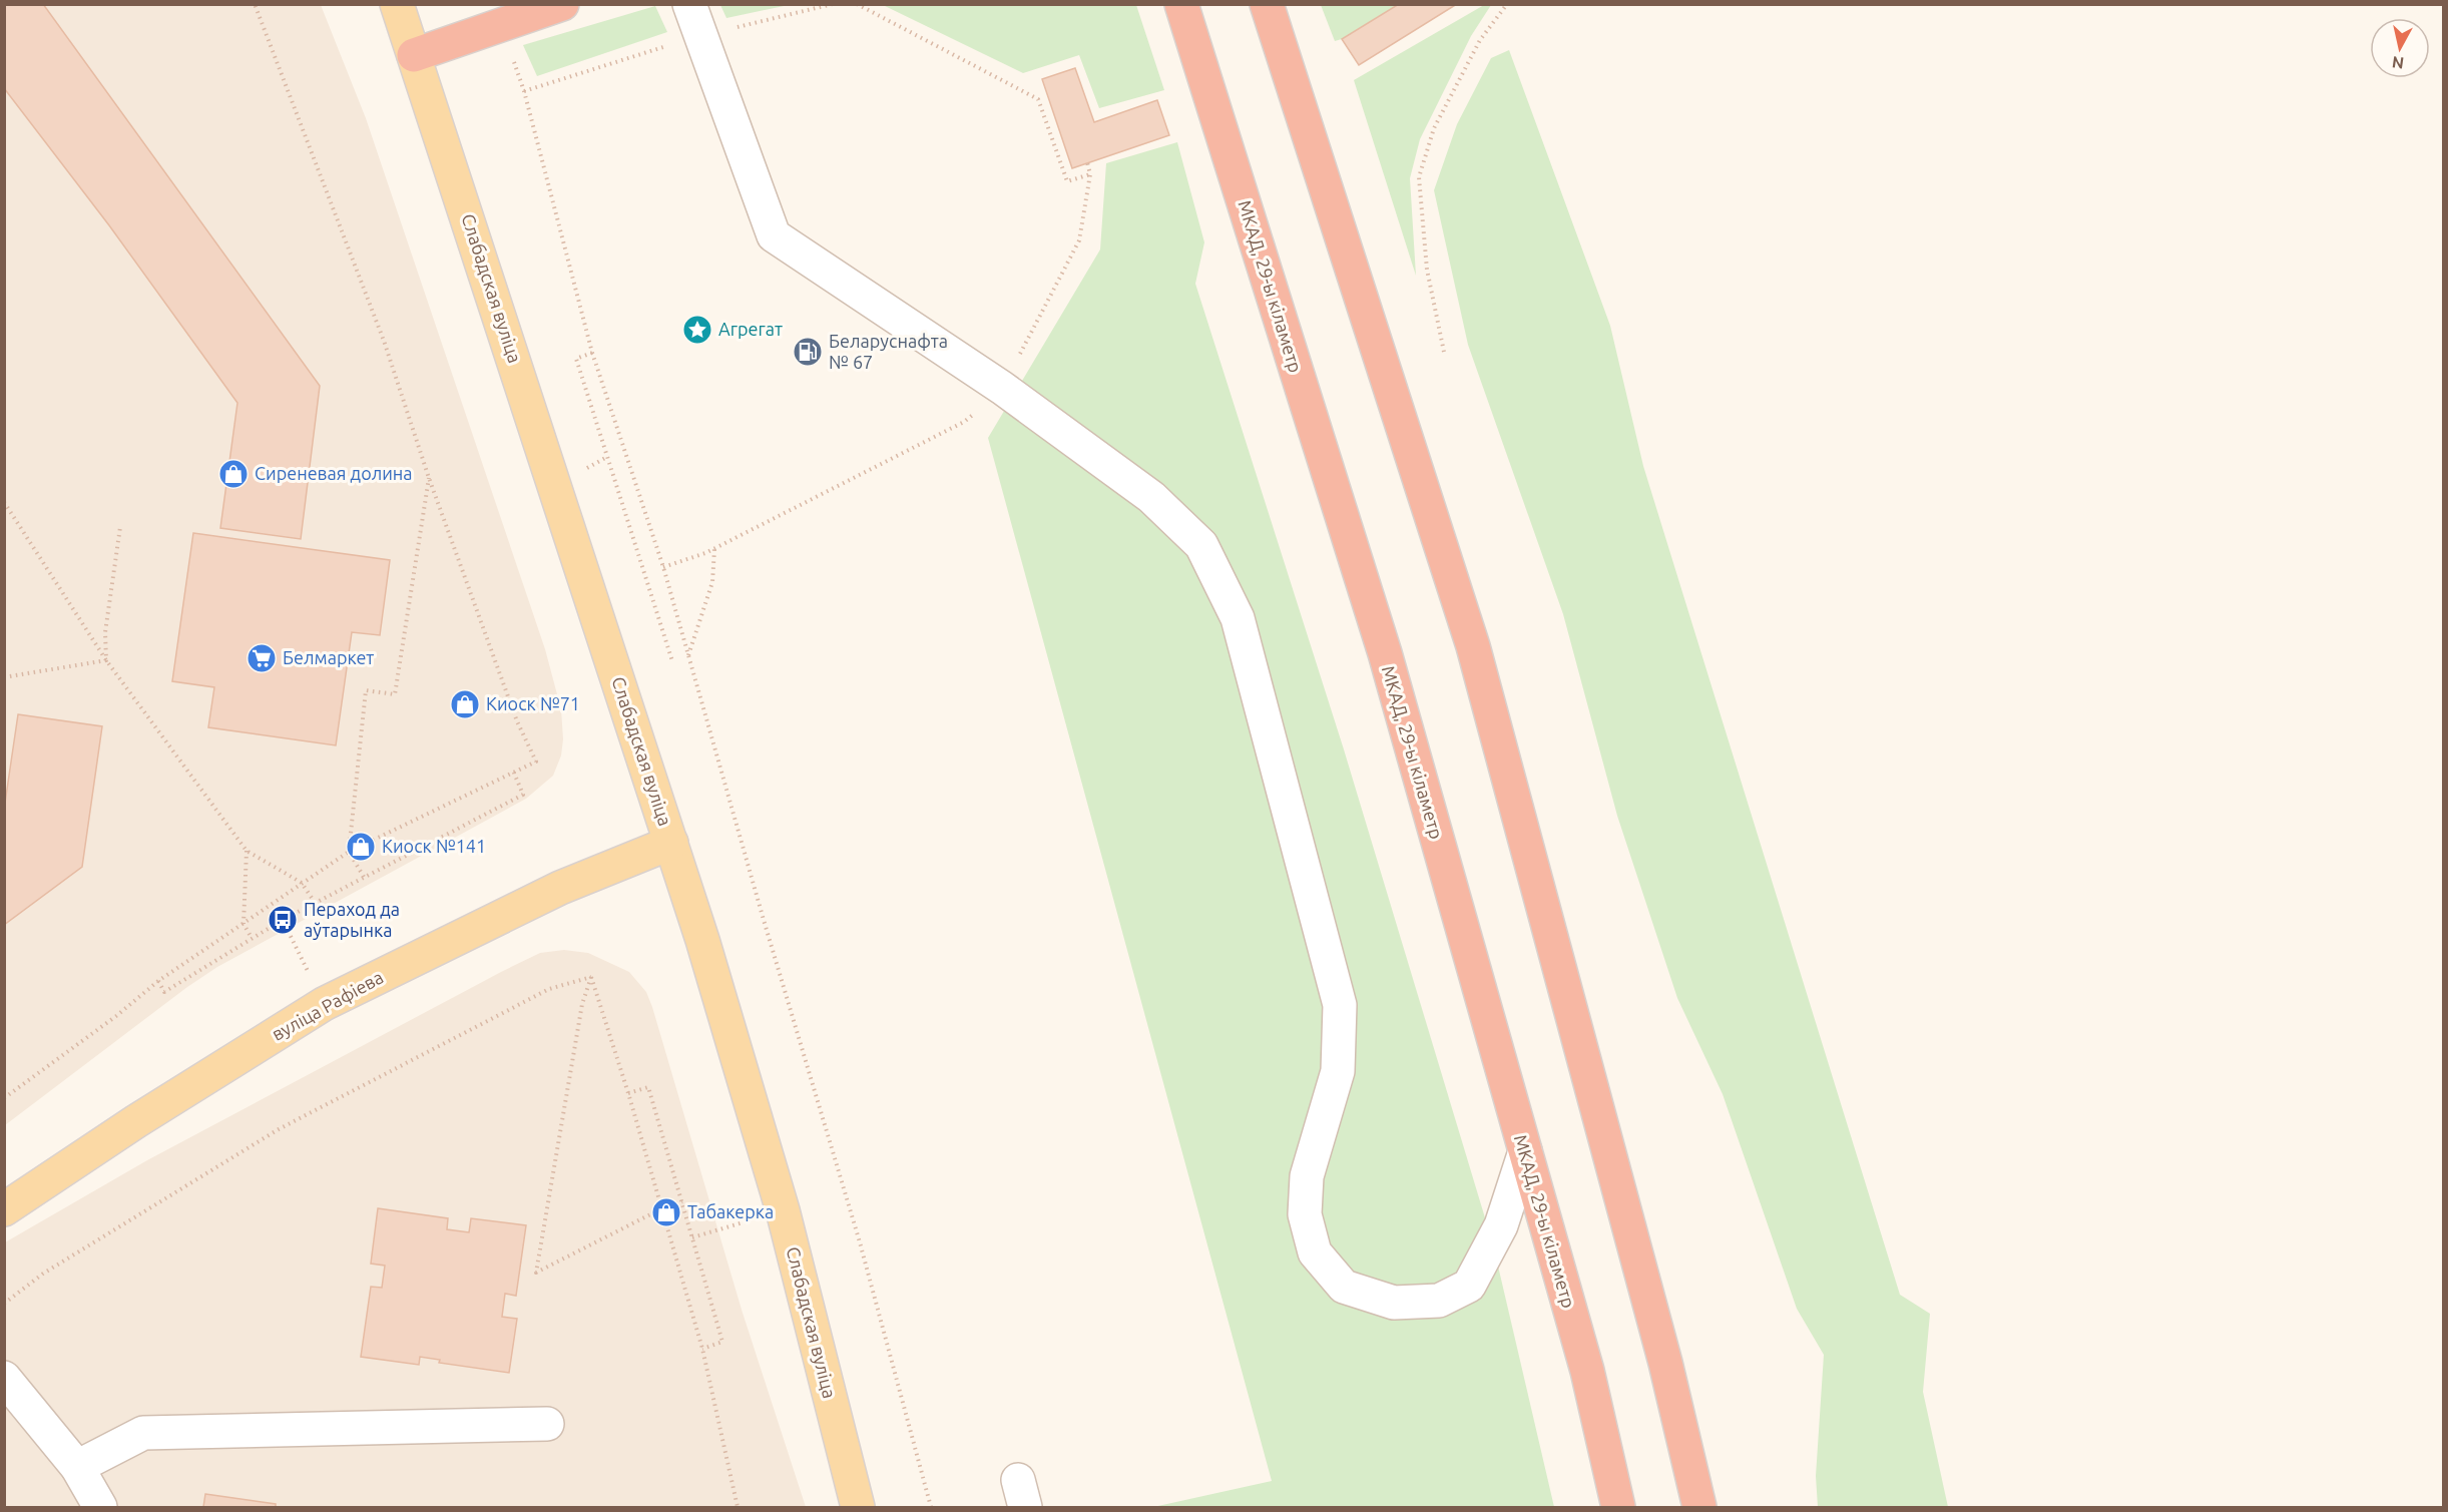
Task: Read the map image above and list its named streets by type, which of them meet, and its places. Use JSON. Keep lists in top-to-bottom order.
{
  "streets": {
    "highway": ["МКАД, 29-ы кіламетр"],
    "main road": ["Слабадская вуліца", "вуліца Рафіева"]
  },
  "crossings": [
    ["Слабадская вуліца", "вуліца Рафіева"]
  ],
  "places": {
    "place": ["Агрегат"],
    "fuel station": ["Беларуснафта № 67"],
    "shop": [
      "Сиреневая долина",
      "Киоск №71",
      "Киоск №141",
      "Табакерка"
    ],
    "supermarket": ["Белмаркет"],
    "bus stop": ["Пераход да аўтарынка"]
  },
  "north": "bottom"
}
